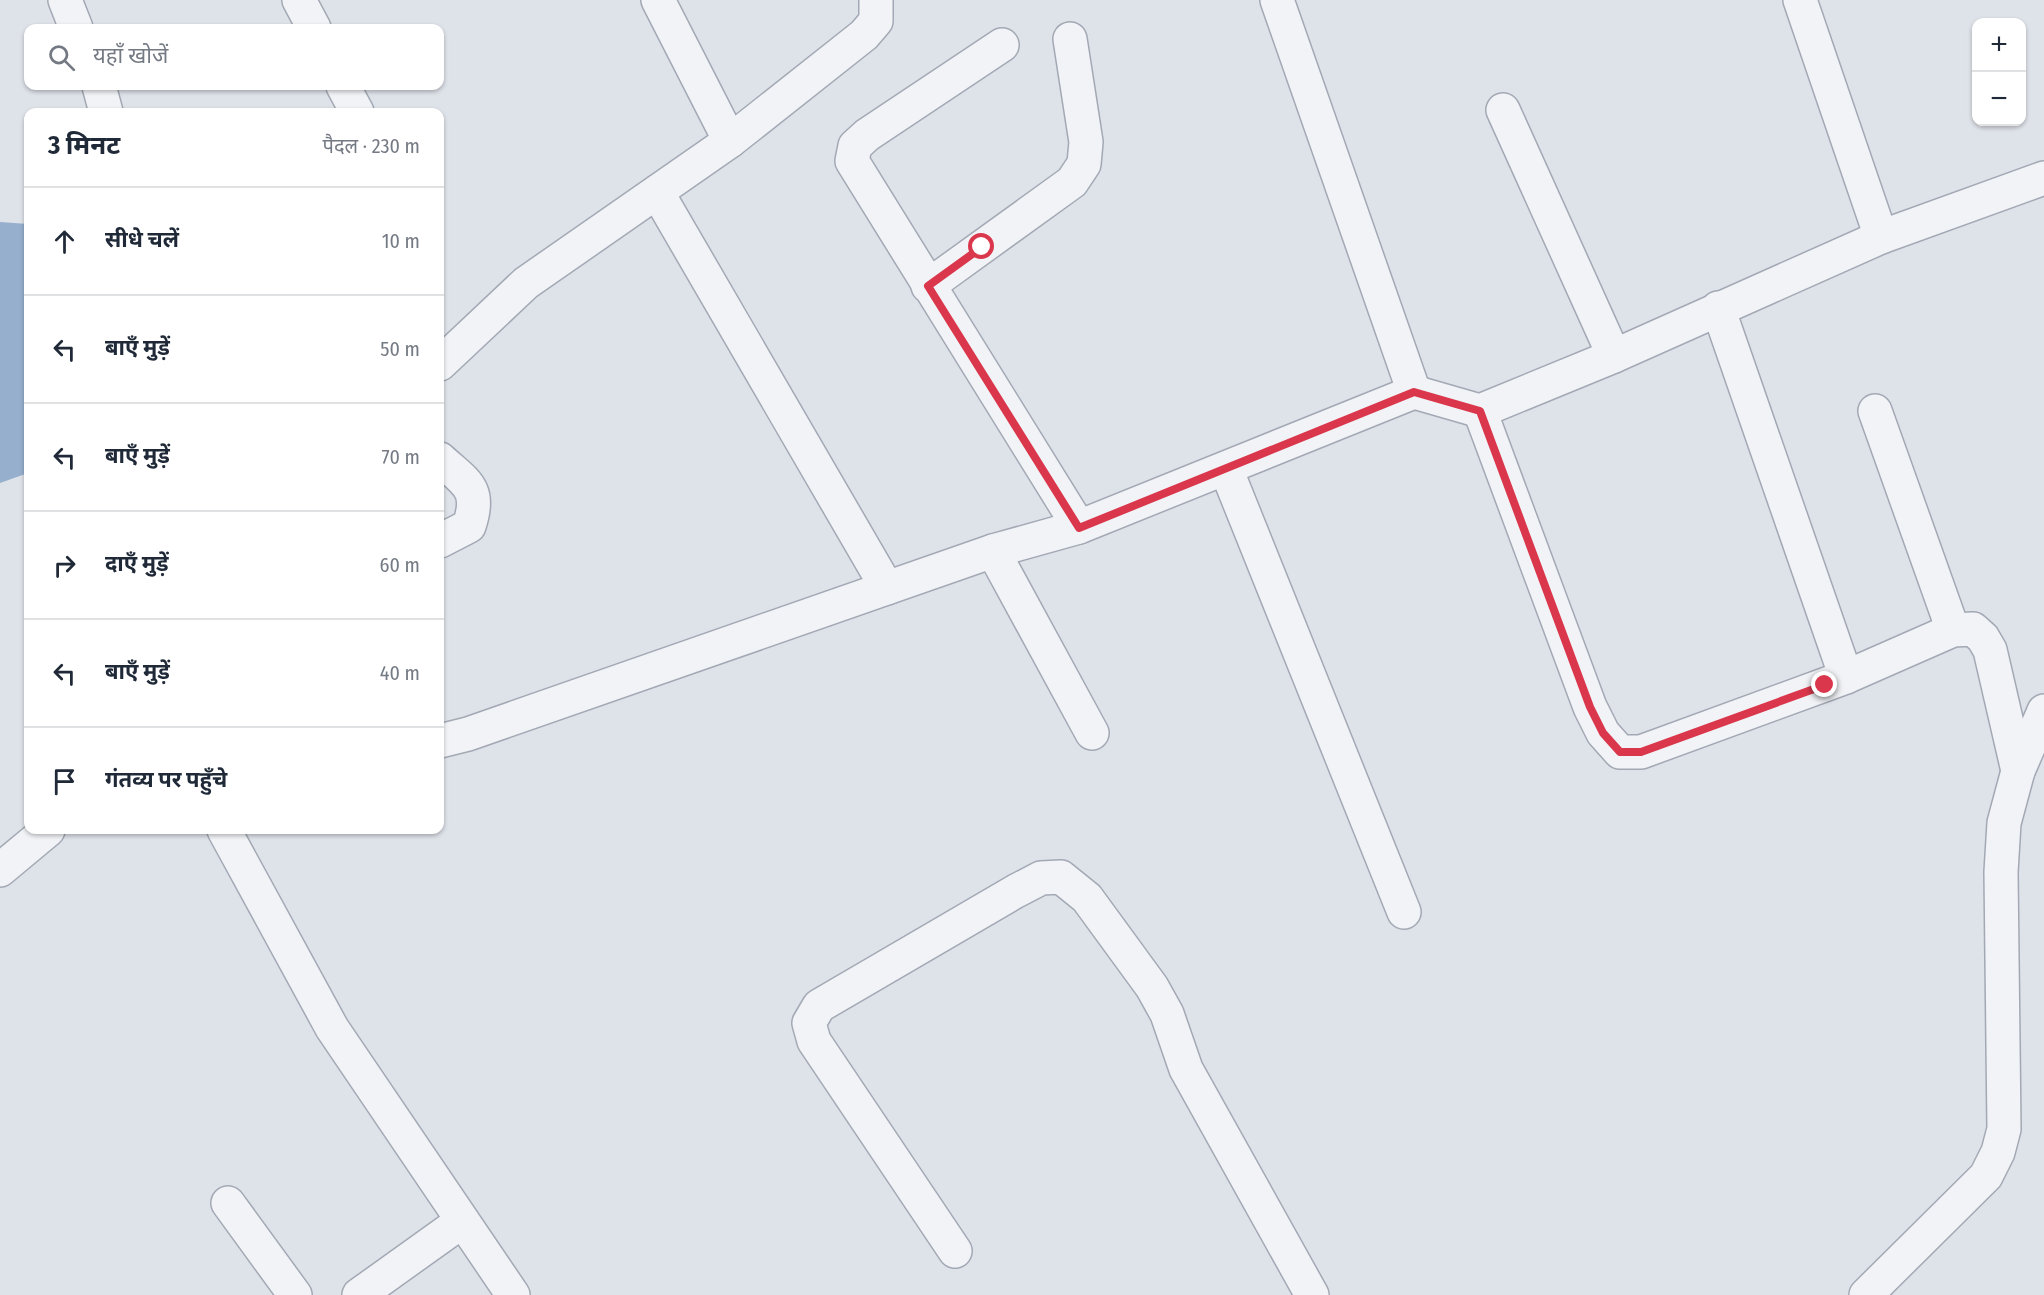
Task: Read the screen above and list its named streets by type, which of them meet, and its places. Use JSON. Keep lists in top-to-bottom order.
{
  "page": {
    "map_buttons": ["+", "−"],
    "search": "यहाँ खोजें",
    "heading": ["3 मिनट", "पैदल · 230 m"],
    "list": [
      ["सीधे चलें", "10 m"],
      ["बाएँ मुड़ें", "50 m"],
      ["बाएँ मुड़ें", "70 m"],
      ["दाएँ मुड़ें", "60 m"],
      ["बाएँ मुड़ें", "40 m"],
      "गंतव्य पर पहुँचे"
    ]
  }
}
